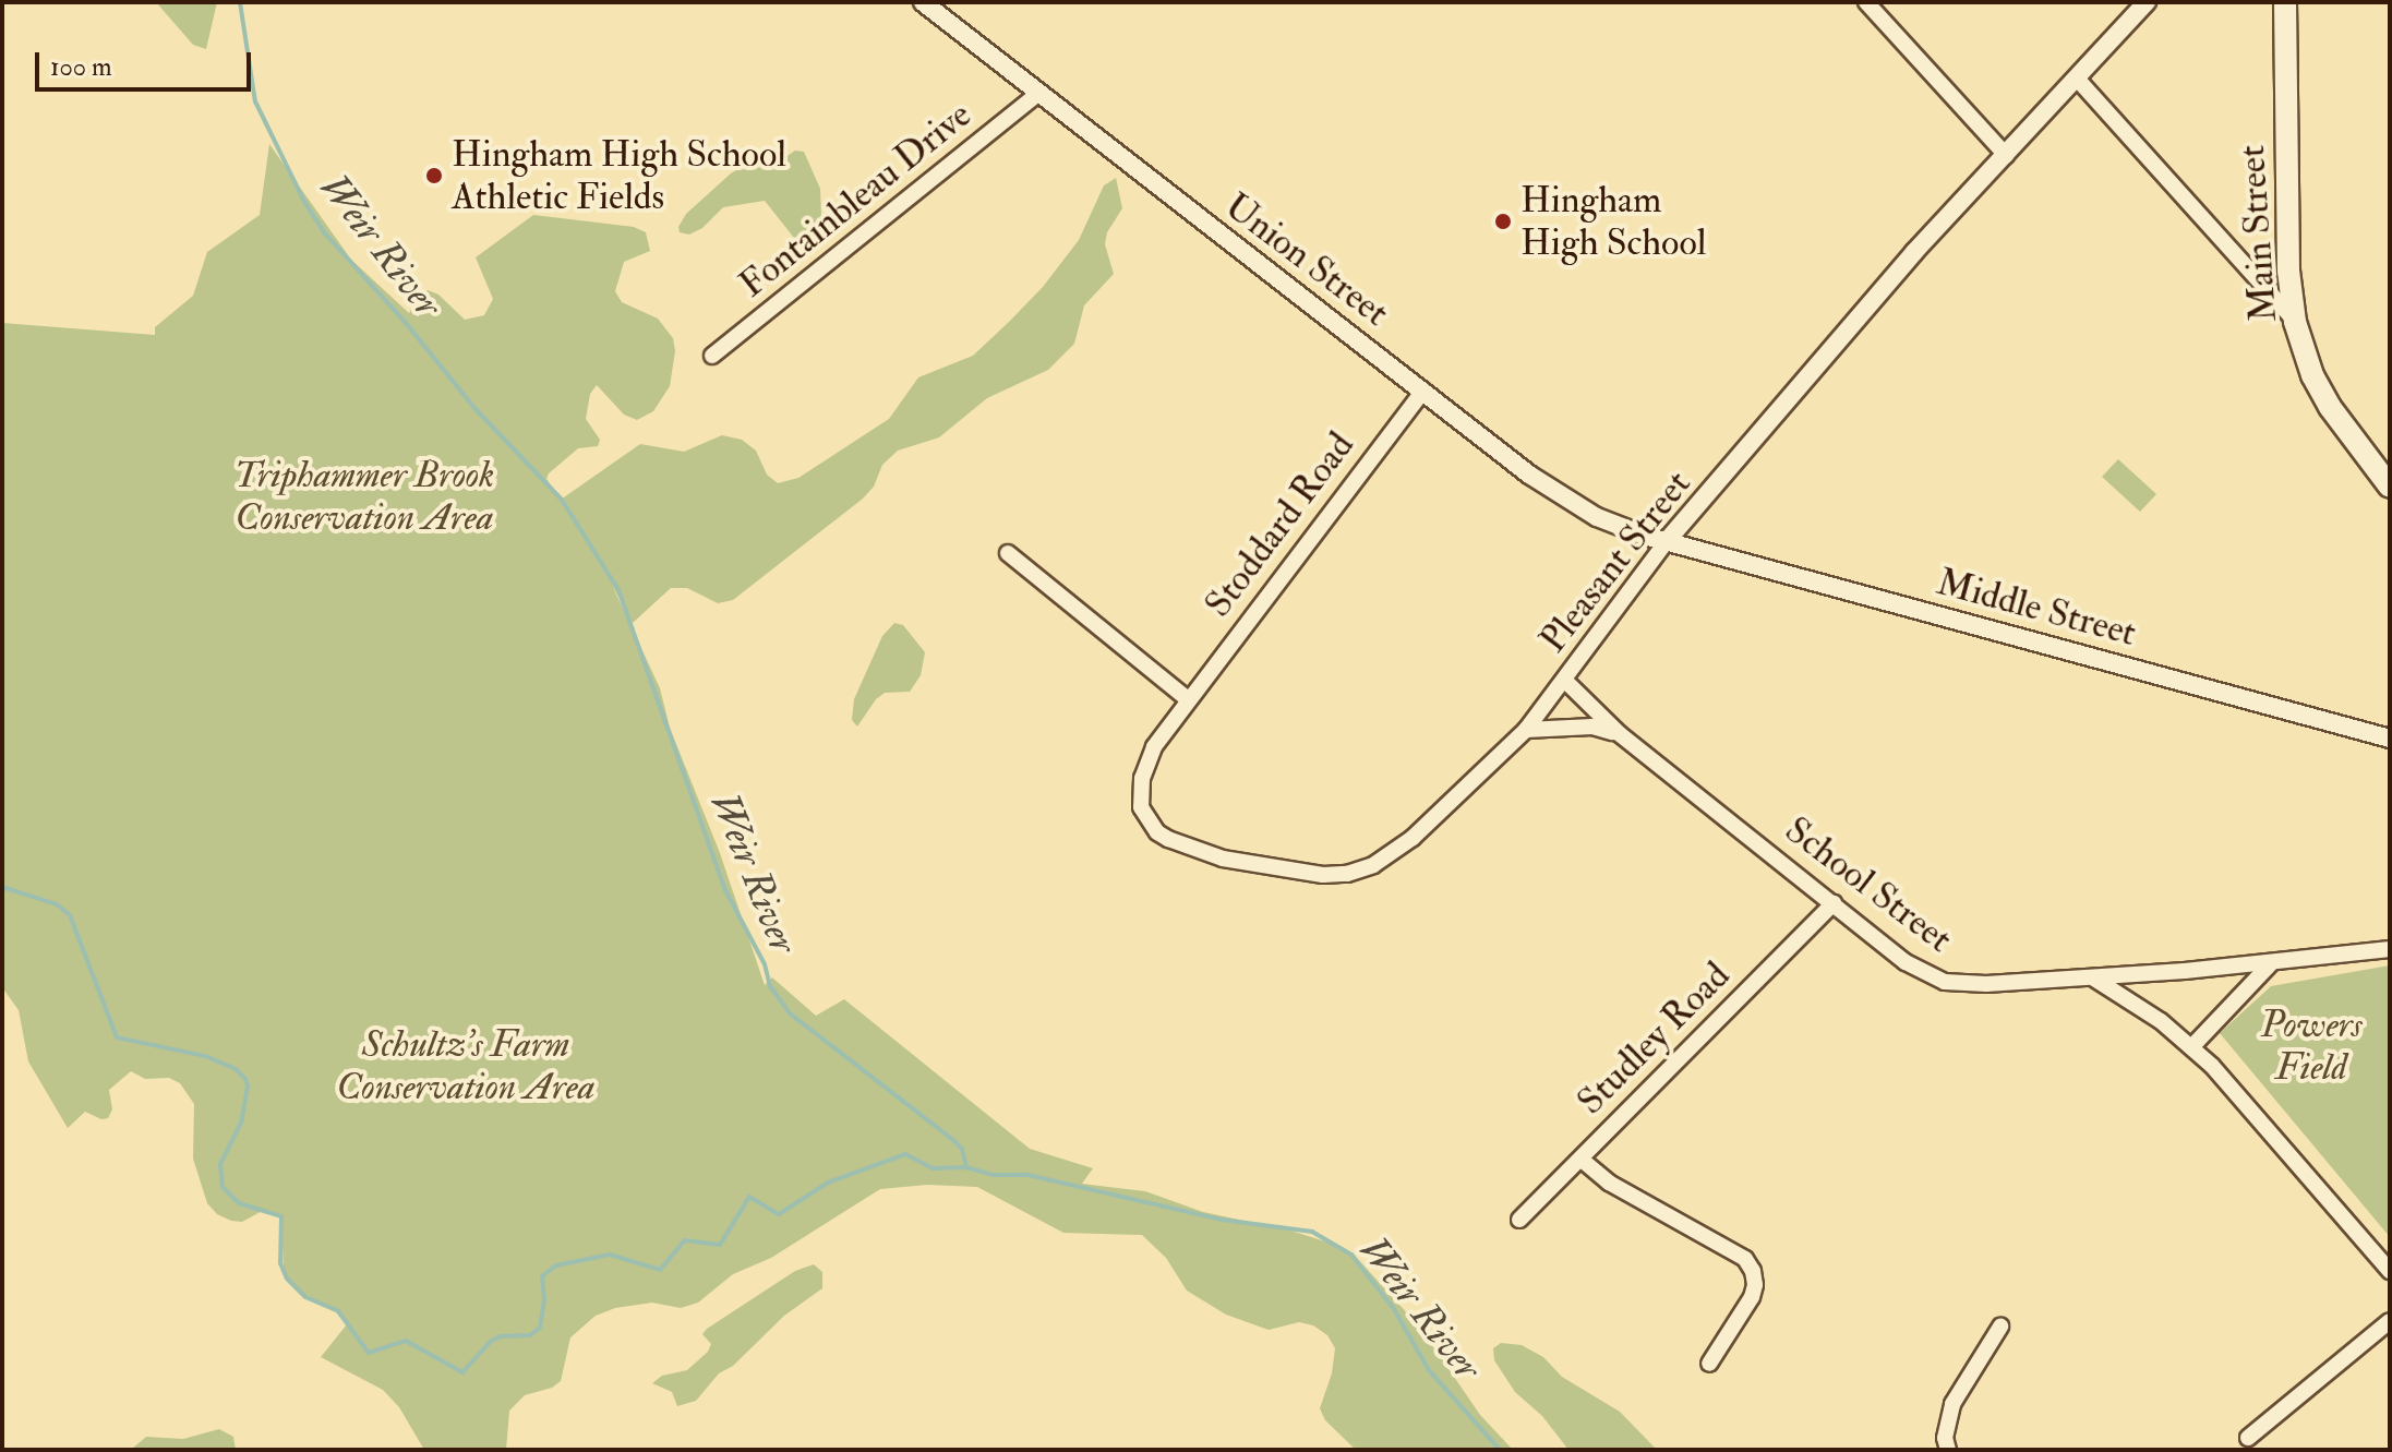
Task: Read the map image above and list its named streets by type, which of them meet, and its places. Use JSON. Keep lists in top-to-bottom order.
{
  "streets": {
    "main road": ["Main Street"],
    "street": [
      "Fontainbleau Drive",
      "Union Street",
      "Stoddard Road",
      "Pleasant Street",
      "Middle Street",
      "School Street",
      "Studley Road"
    ]
  },
  "crossings": [
    ["Fontainbleau Drive", "Union Street"],
    ["Union Street", "Stoddard Road"],
    ["Union Street", "Pleasant Street"],
    ["Union Street", "Middle Street"],
    ["Stoddard Road", "Pleasant Street"],
    ["Pleasant Street", "Middle Street"],
    ["Pleasant Street", "School Street"],
    ["School Street", "Studley Road"]
  ],
  "water": ["Weir River"],
  "parks": ["Triphammer Brook Conservation Area", "Powers Field", "Schultz's Farm Conservation Area"],
  "places": ["Hingham High School Athletic Fields", "Hingham High School"],
  "scale_bar": "100 m"
}
